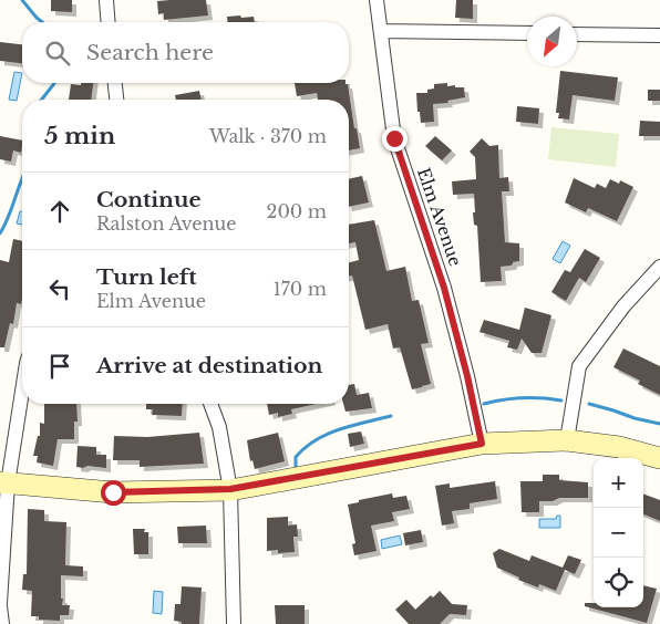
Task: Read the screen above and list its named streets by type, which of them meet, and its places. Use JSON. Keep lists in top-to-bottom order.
{
  "streets": {
    "street": ["Elm Avenue"]
  },
  "north": "bottom left",
  "page": {
    "search": "Search here",
    "heading": ["5 min", "Walk · 370 m"],
    "list": [
      ["Continue", "Ralston Avenue", "200 m"],
      ["Turn left", "Elm Avenue", "170 m"],
      "Arrive at destination"
    ],
    "map_buttons": ["+", "−"]
  }
}
